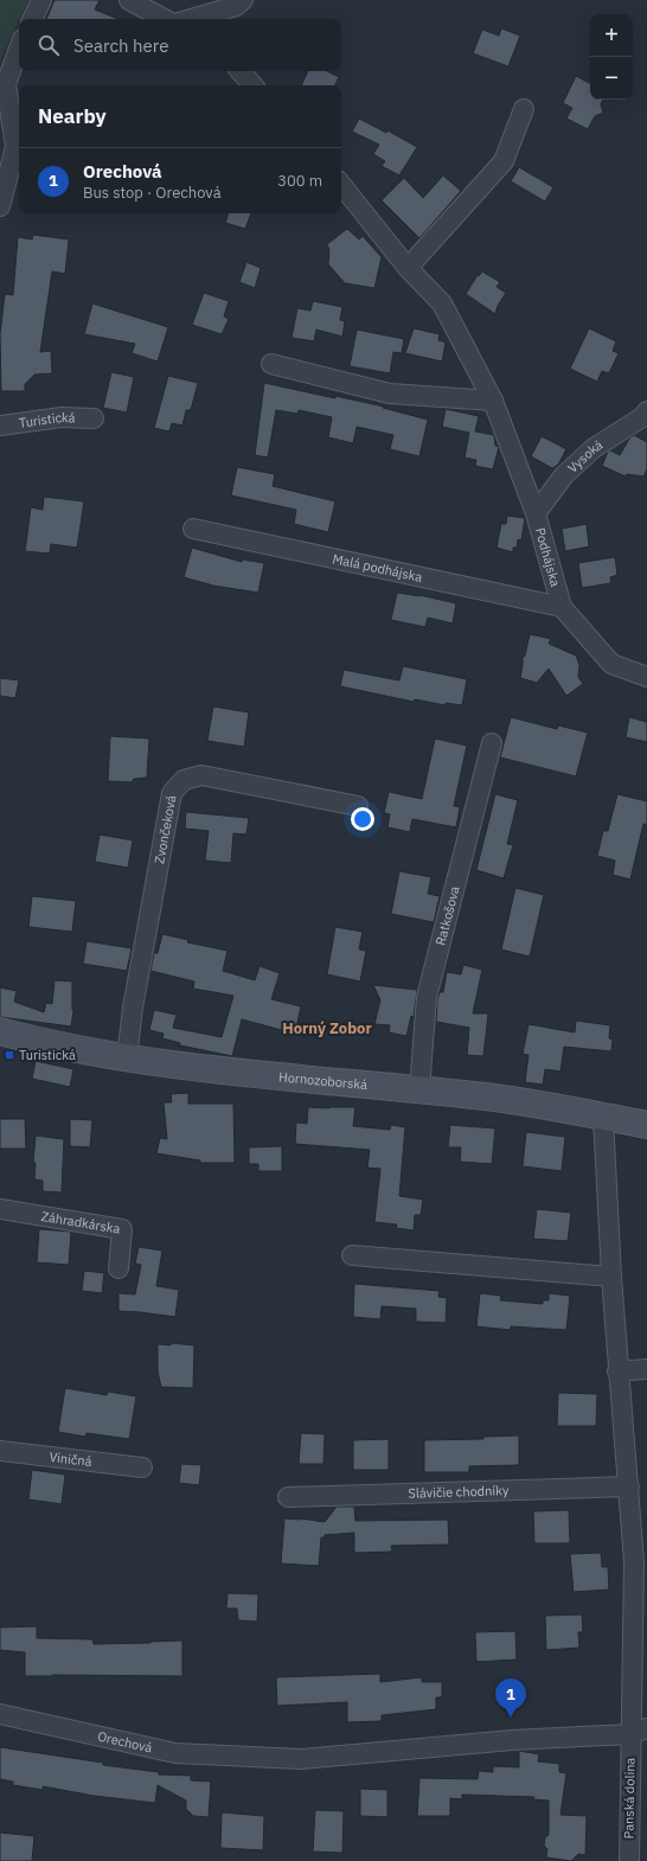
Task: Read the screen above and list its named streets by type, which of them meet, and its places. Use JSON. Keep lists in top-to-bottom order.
{
  "streets": {
    "street": [
      "Turistická",
      "Vysoká",
      "Podhájska",
      "Malá podhájska",
      "Zvončeková",
      "Ratkošova",
      "Hornozoborská",
      "Záhradkárska",
      "Viničná",
      "Slávičie chodníky",
      "Orechová",
      "Panská dolina"
    ]
  },
  "crossings": [
    ["Vysoká", "Podhájska"],
    ["Podhájska", "Malá podhájska"],
    ["Zvončeková", "Hornozoborská"],
    ["Ratkošova", "Hornozoborská"],
    ["Orechová", "Panská dolina"]
  ],
  "districts": ["Horný Zobor"],
  "places": {
    "transit": ["Turistická"]
  },
  "page": {
    "map_buttons": ["+", "−"],
    "search": "Search here",
    "heading": "Nearby",
    "list": [
      {
        "mark": "1",
        "name": "Orechová",
        "note": "Bus stop · Orechová",
        "value": "300 m"
      }
    ],
    "pins": "1"
  }
}
